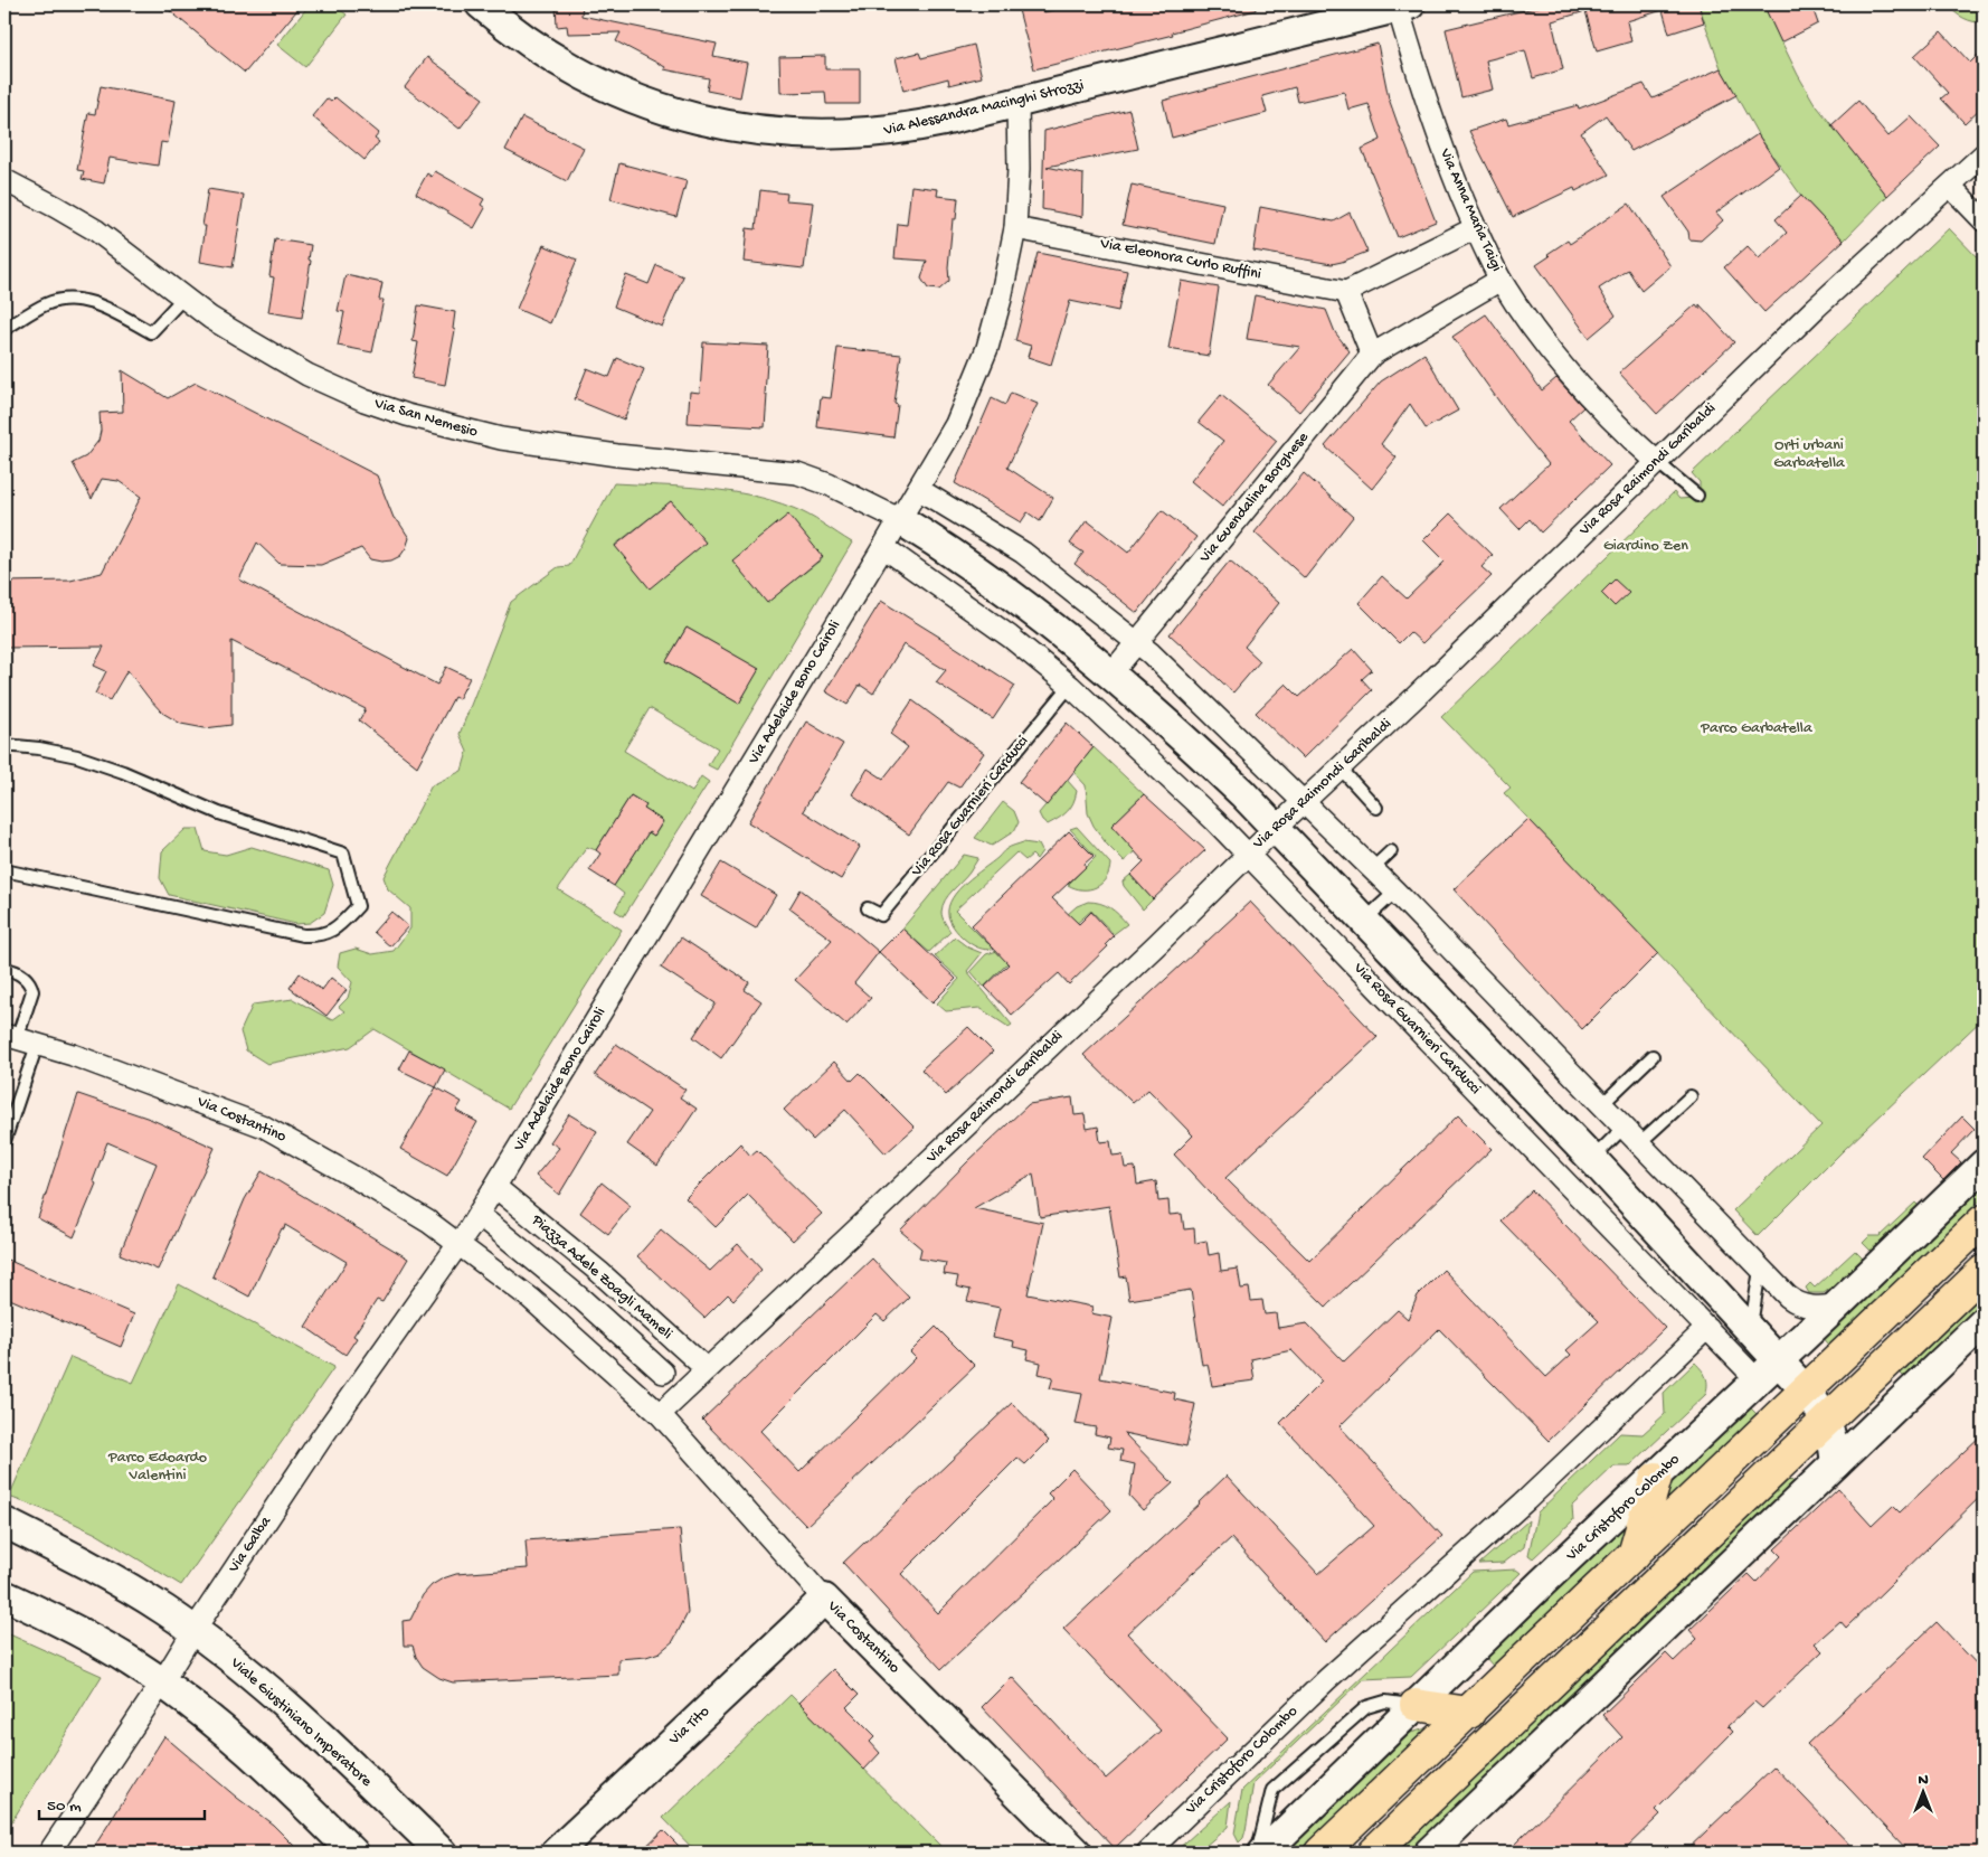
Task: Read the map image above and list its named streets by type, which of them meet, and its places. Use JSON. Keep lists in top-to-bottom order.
{
  "streets": {
    "street": [
      "Via Alessandra Macinghi Strozzi",
      "Via Anna Maria Taigi",
      "Via Eleonora Curlo Ruffini",
      "Via San Nemesio",
      "Via Rosa Raimondi Garibaldi",
      "Via Guendalina Borghese",
      "Via Adelaide Bono Cairoli",
      "Via Rosa Guarnieri Carducci",
      "Via Costantino",
      "Piazza Adele Zoagli Mameli",
      "Via Cristoforo Colombo",
      "Via Galba",
      "Viale Giustiniano Imperatore",
      "Via Tito"
    ]
  },
  "crossings": [
    ["Via Alessandra Macinghi Strozzi", "Via Anna Maria Taigi"],
    ["Via Alessandra Macinghi Strozzi", "Via Adelaide Bono Cairoli"],
    ["Via Anna Maria Taigi", "Via Rosa Raimondi Garibaldi"],
    ["Via Eleonora Curlo Ruffini", "Via Adelaide Bono Cairoli"],
    ["Via San Nemesio", "Via Adelaide Bono Cairoli"],
    ["Via Rosa Raimondi Garibaldi", "Via Rosa Guarnieri Carducci"],
    ["Via Rosa Raimondi Garibaldi", "Via Costantino"],
    ["Via Rosa Raimondi Garibaldi", "Piazza Adele Zoagli Mameli"],
    ["Via Guendalina Borghese", "Via Rosa Guarnieri Carducci"],
    ["Via Adelaide Bono Cairoli", "Via Rosa Guarnieri Carducci"],
    ["Via Adelaide Bono Cairoli", "Via Costantino"],
    ["Via Adelaide Bono Cairoli", "Piazza Adele Zoagli Mameli"],
    ["Via Adelaide Bono Cairoli", "Via Galba"],
    ["Via Rosa Guarnieri Carducci", "Via Cristoforo Colombo"],
    ["Via Costantino", "Via Galba"],
    ["Via Costantino", "Via Tito"],
    ["Via Galba", "Viale Giustiniano Imperatore"]
  ],
  "parks": [
    "Orti urbani Garbatella",
    "Giardino Zen",
    "Parco Garbatella",
    "Parco Edoardo Valentini"
  ],
  "scale_bar": "50 m",
  "north": "top"
}
